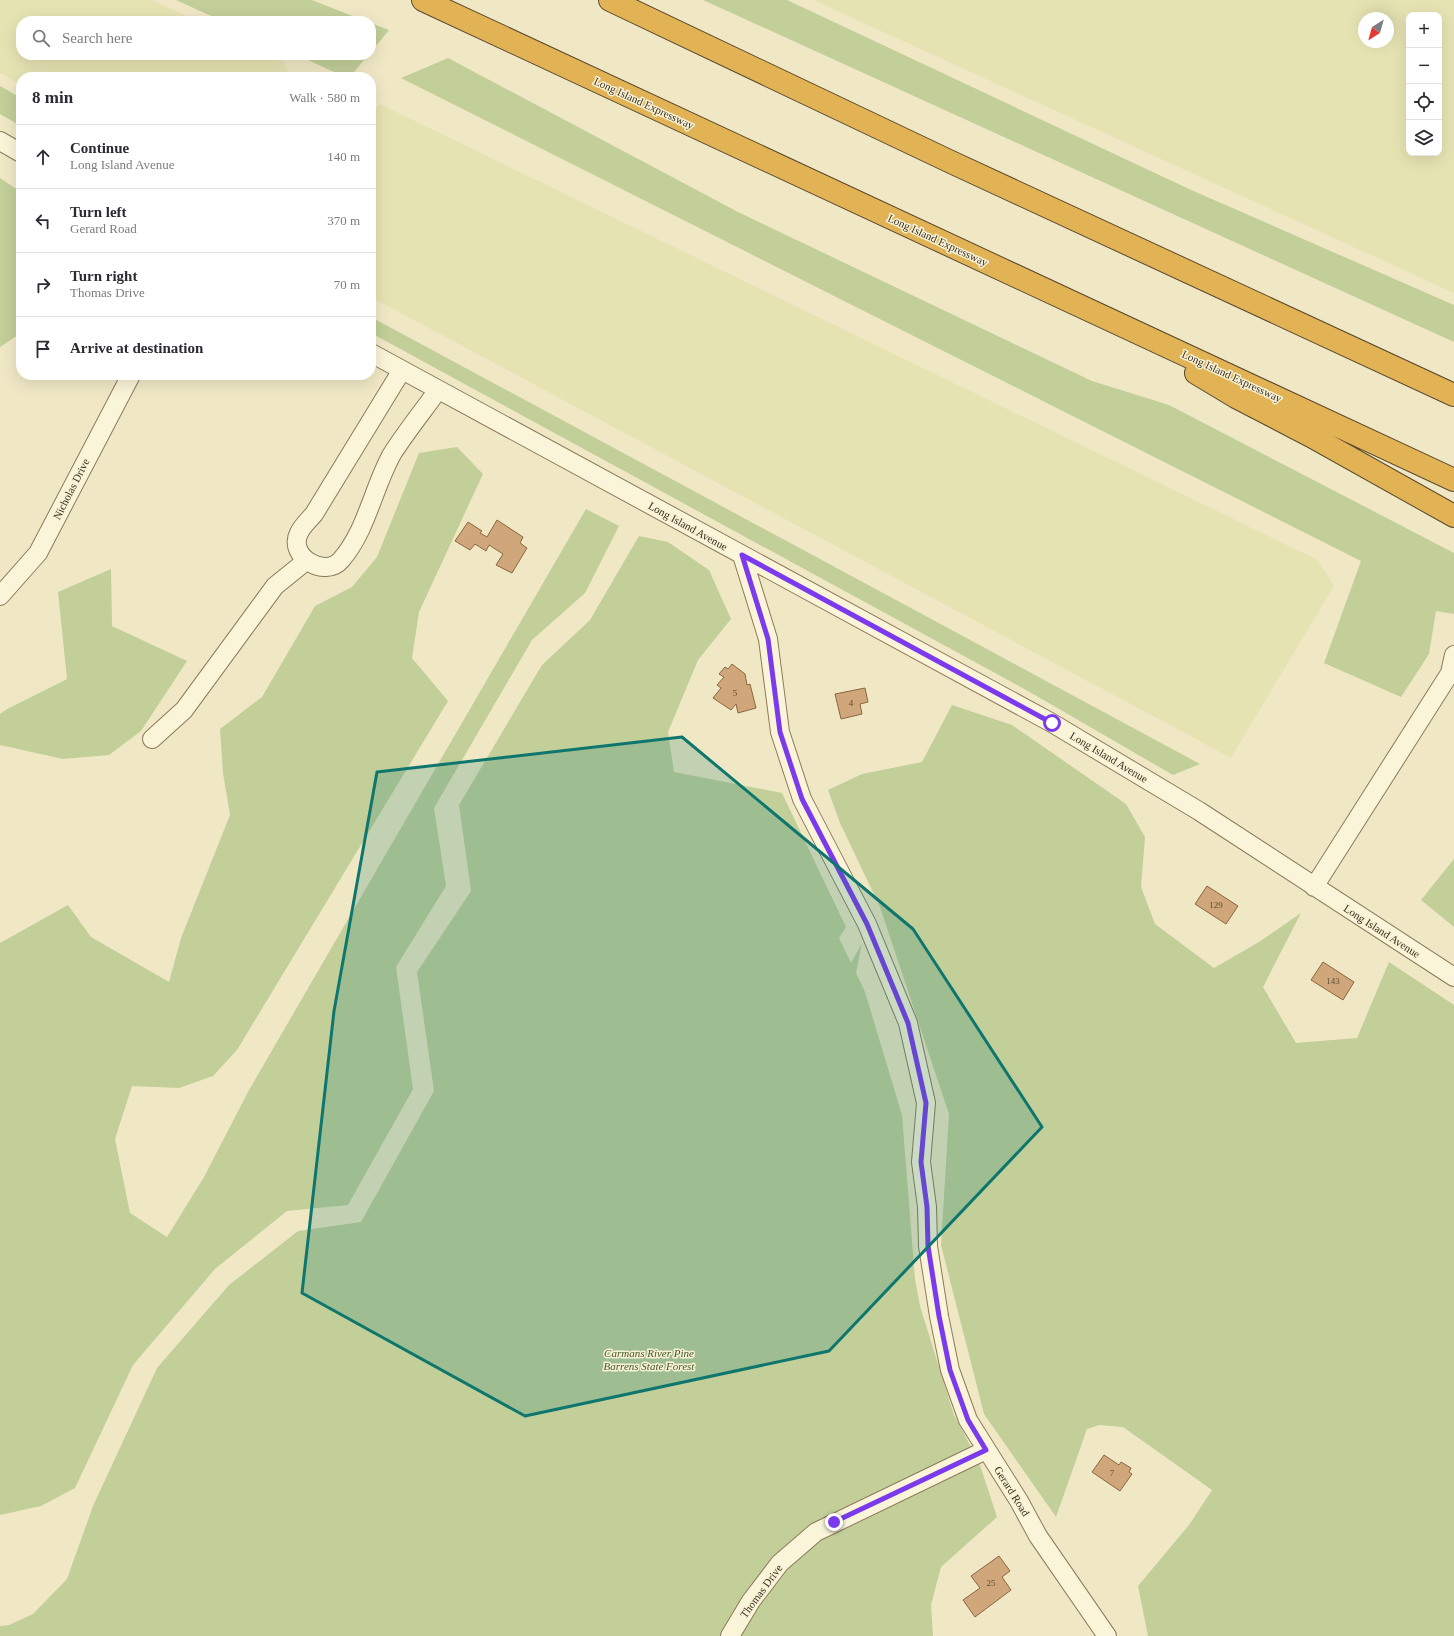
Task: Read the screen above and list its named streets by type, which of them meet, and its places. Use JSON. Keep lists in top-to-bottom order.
{
  "streets": {
    "highway": ["Long Island Expressway"],
    "street": [
      "Nicholas Drive",
      "Long Island Avenue",
      "Gerard Road",
      "Thomas Drive"
    ]
  },
  "crossings": [
    ["Long Island Avenue", "Gerard Road"],
    ["Gerard Road", "Thomas Drive"]
  ],
  "parks": ["Carmans River Pine Barrens State Forest"],
  "house_numbers": [
    "5",
    "4",
    "129",
    "143",
    "7",
    "25"
  ],
  "north": "bottom left",
  "page": {
    "map_buttons": ["+", "−"],
    "search": "Search here",
    "heading": ["8 min", "Walk · 580 m"],
    "list": [
      ["Continue", "Long Island Avenue", "140 m"],
      ["Turn left", "Gerard Road", "370 m"],
      ["Turn right", "Thomas Drive", "70 m"],
      "Arrive at destination"
    ]
  }
}
